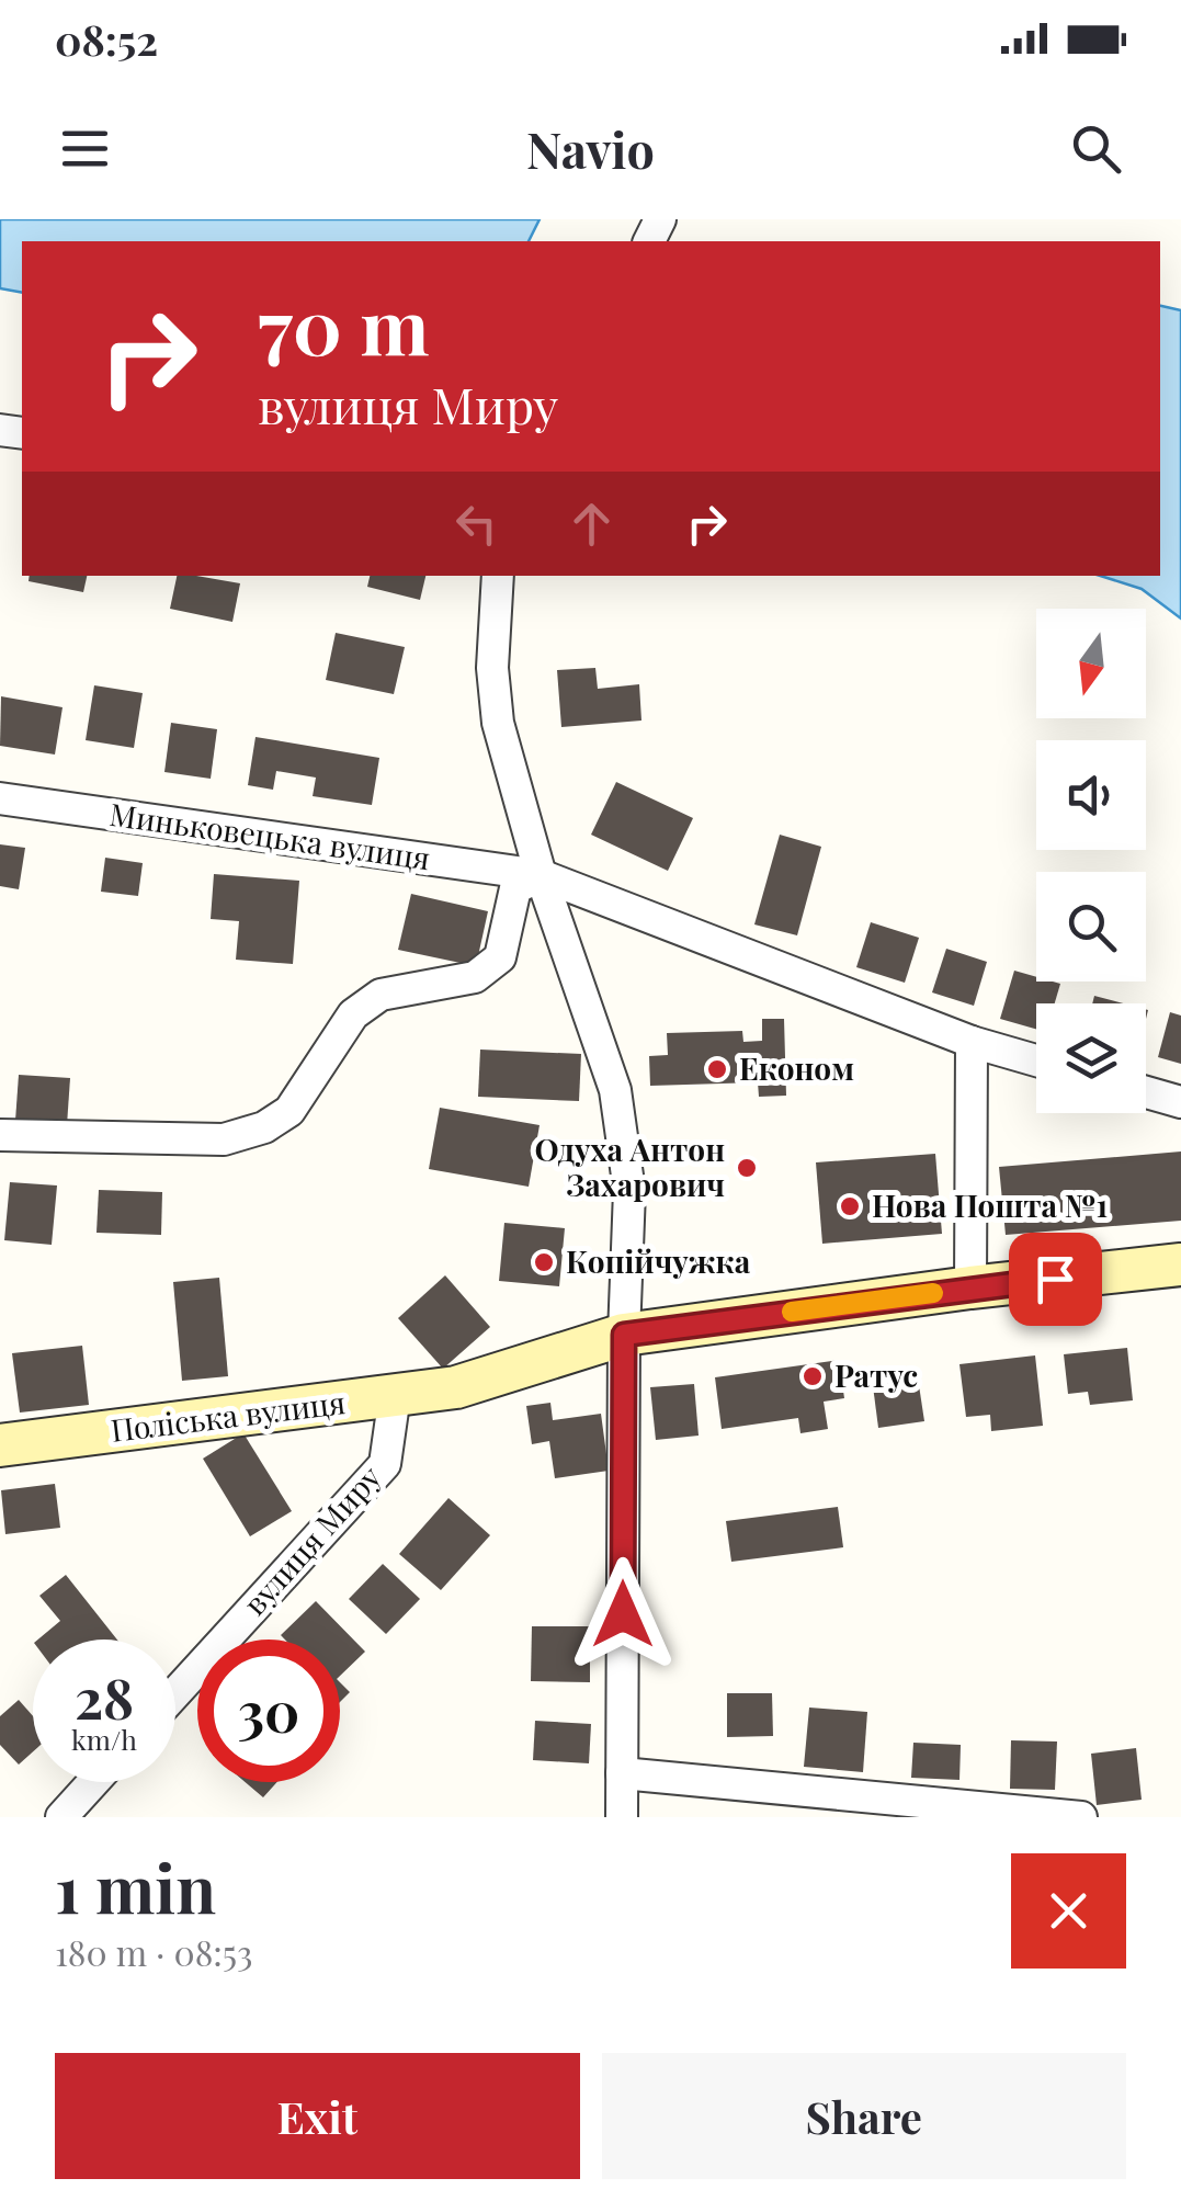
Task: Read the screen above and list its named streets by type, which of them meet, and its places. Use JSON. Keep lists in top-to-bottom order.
{
  "streets": {
    "main road": ["Поліська вулиця"],
    "street": ["Миньковецька вулиця", "вулиця Миру"]
  },
  "crossings": [
    ["Поліська вулиця", "вулиця Миру"]
  ],
  "places": [
    "Економ",
    "Одуха Антон Захарович",
    "Нова Пошта №1",
    "Копійчужка",
    "Ратус"
  ],
  "north": "bottom",
  "page": {
    "status": "08:52",
    "header": "Navio",
    "turn": ["70 m", "вулиця Миру"],
    "speed": "28 km/h",
    "limit": "30",
    "heading": ["1 min", "180 m · 08:53"],
    "buttons": ["Exit", "Share"]
  }
}
